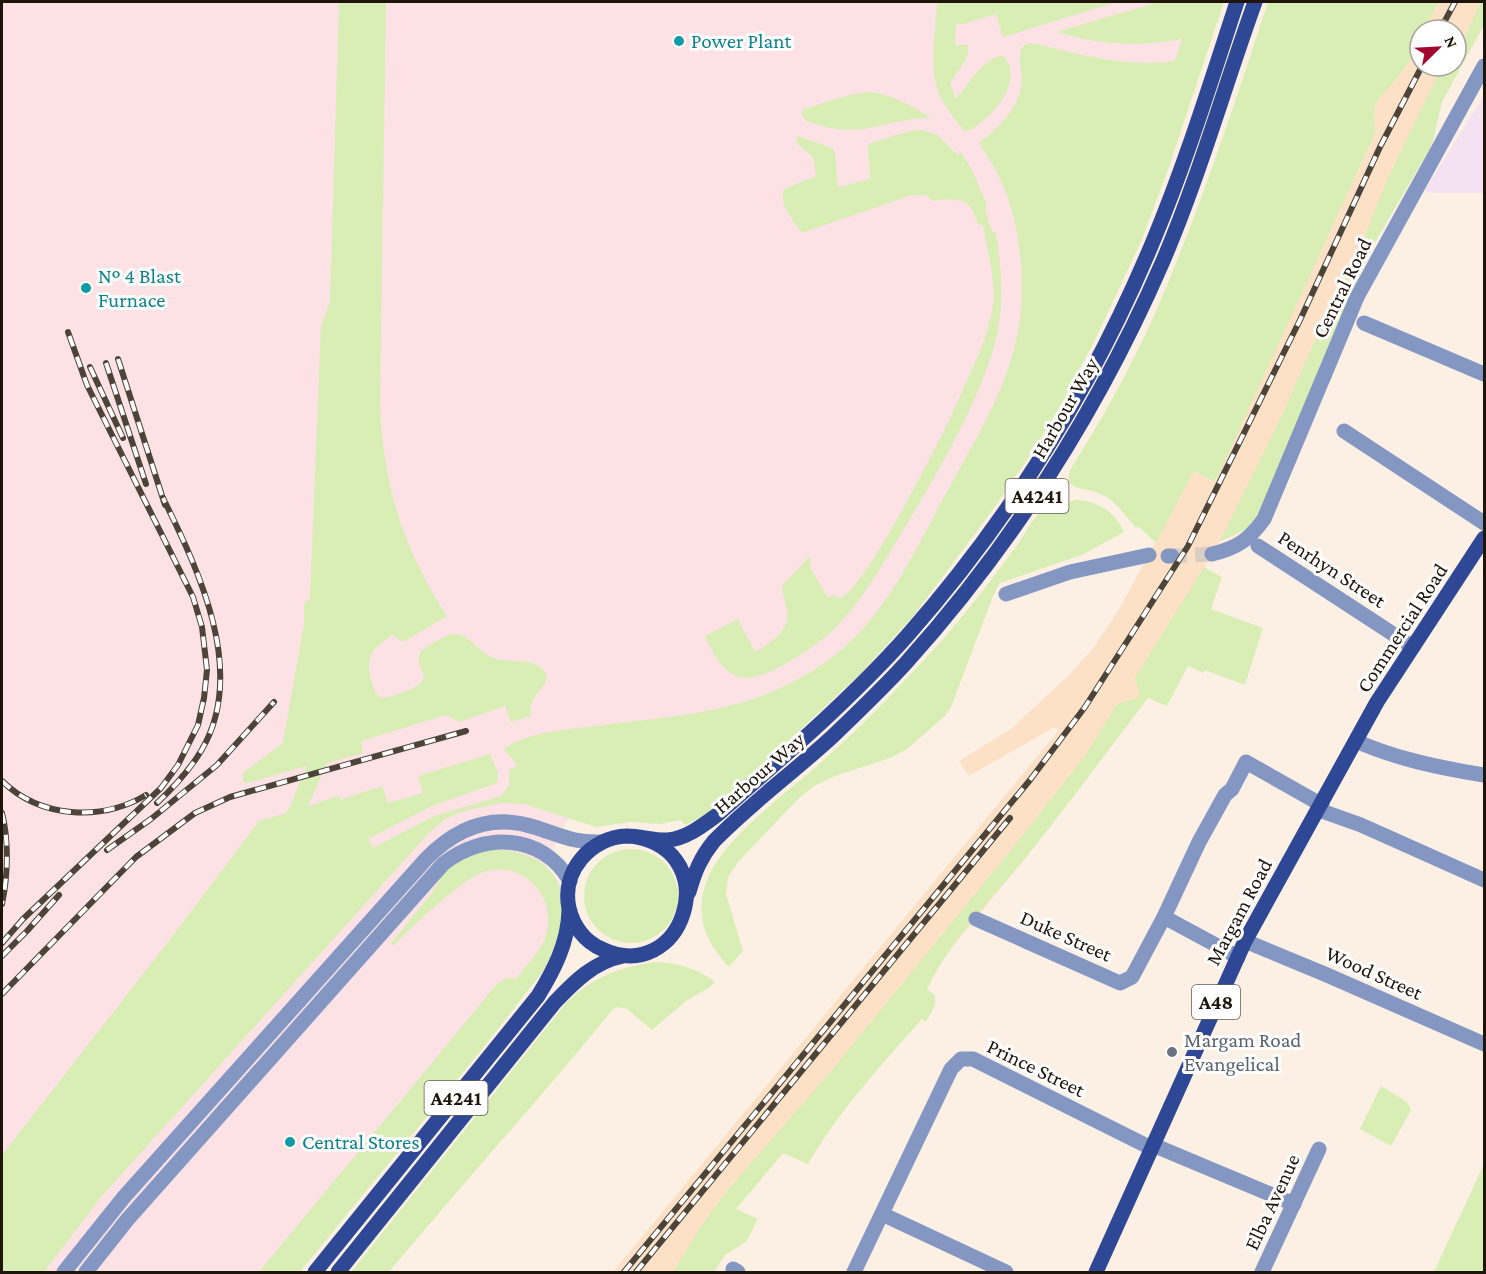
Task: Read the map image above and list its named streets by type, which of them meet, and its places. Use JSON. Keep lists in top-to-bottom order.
{
  "streets": {
    "main road": [
      "Harbour Way",
      "A4241",
      "Commercial Road",
      "Margam Road",
      "A48"
    ],
    "street": [
      "Central Road",
      "Penrhyn Street",
      "Duke Street",
      "Wood Street",
      "Prince Street",
      "Elba Avenue"
    ]
  },
  "crossings": [
    ["Central Road", "Penrhyn Street"],
    ["Harbour Way", "A4241"],
    ["Penrhyn Street", "Commercial Road"],
    ["Commercial Road", "Margam Road"],
    ["Margam Road", "Wood Street"],
    ["Margam Road", "Prince Street"],
    ["Prince Street", "Elba Avenue"]
  ],
  "places": [
    "Power Plant",
    "Nº 4 Blast Furnace",
    "Margam Road Evangelical",
    "Central Stores"
  ],
  "north": "top right"
}
